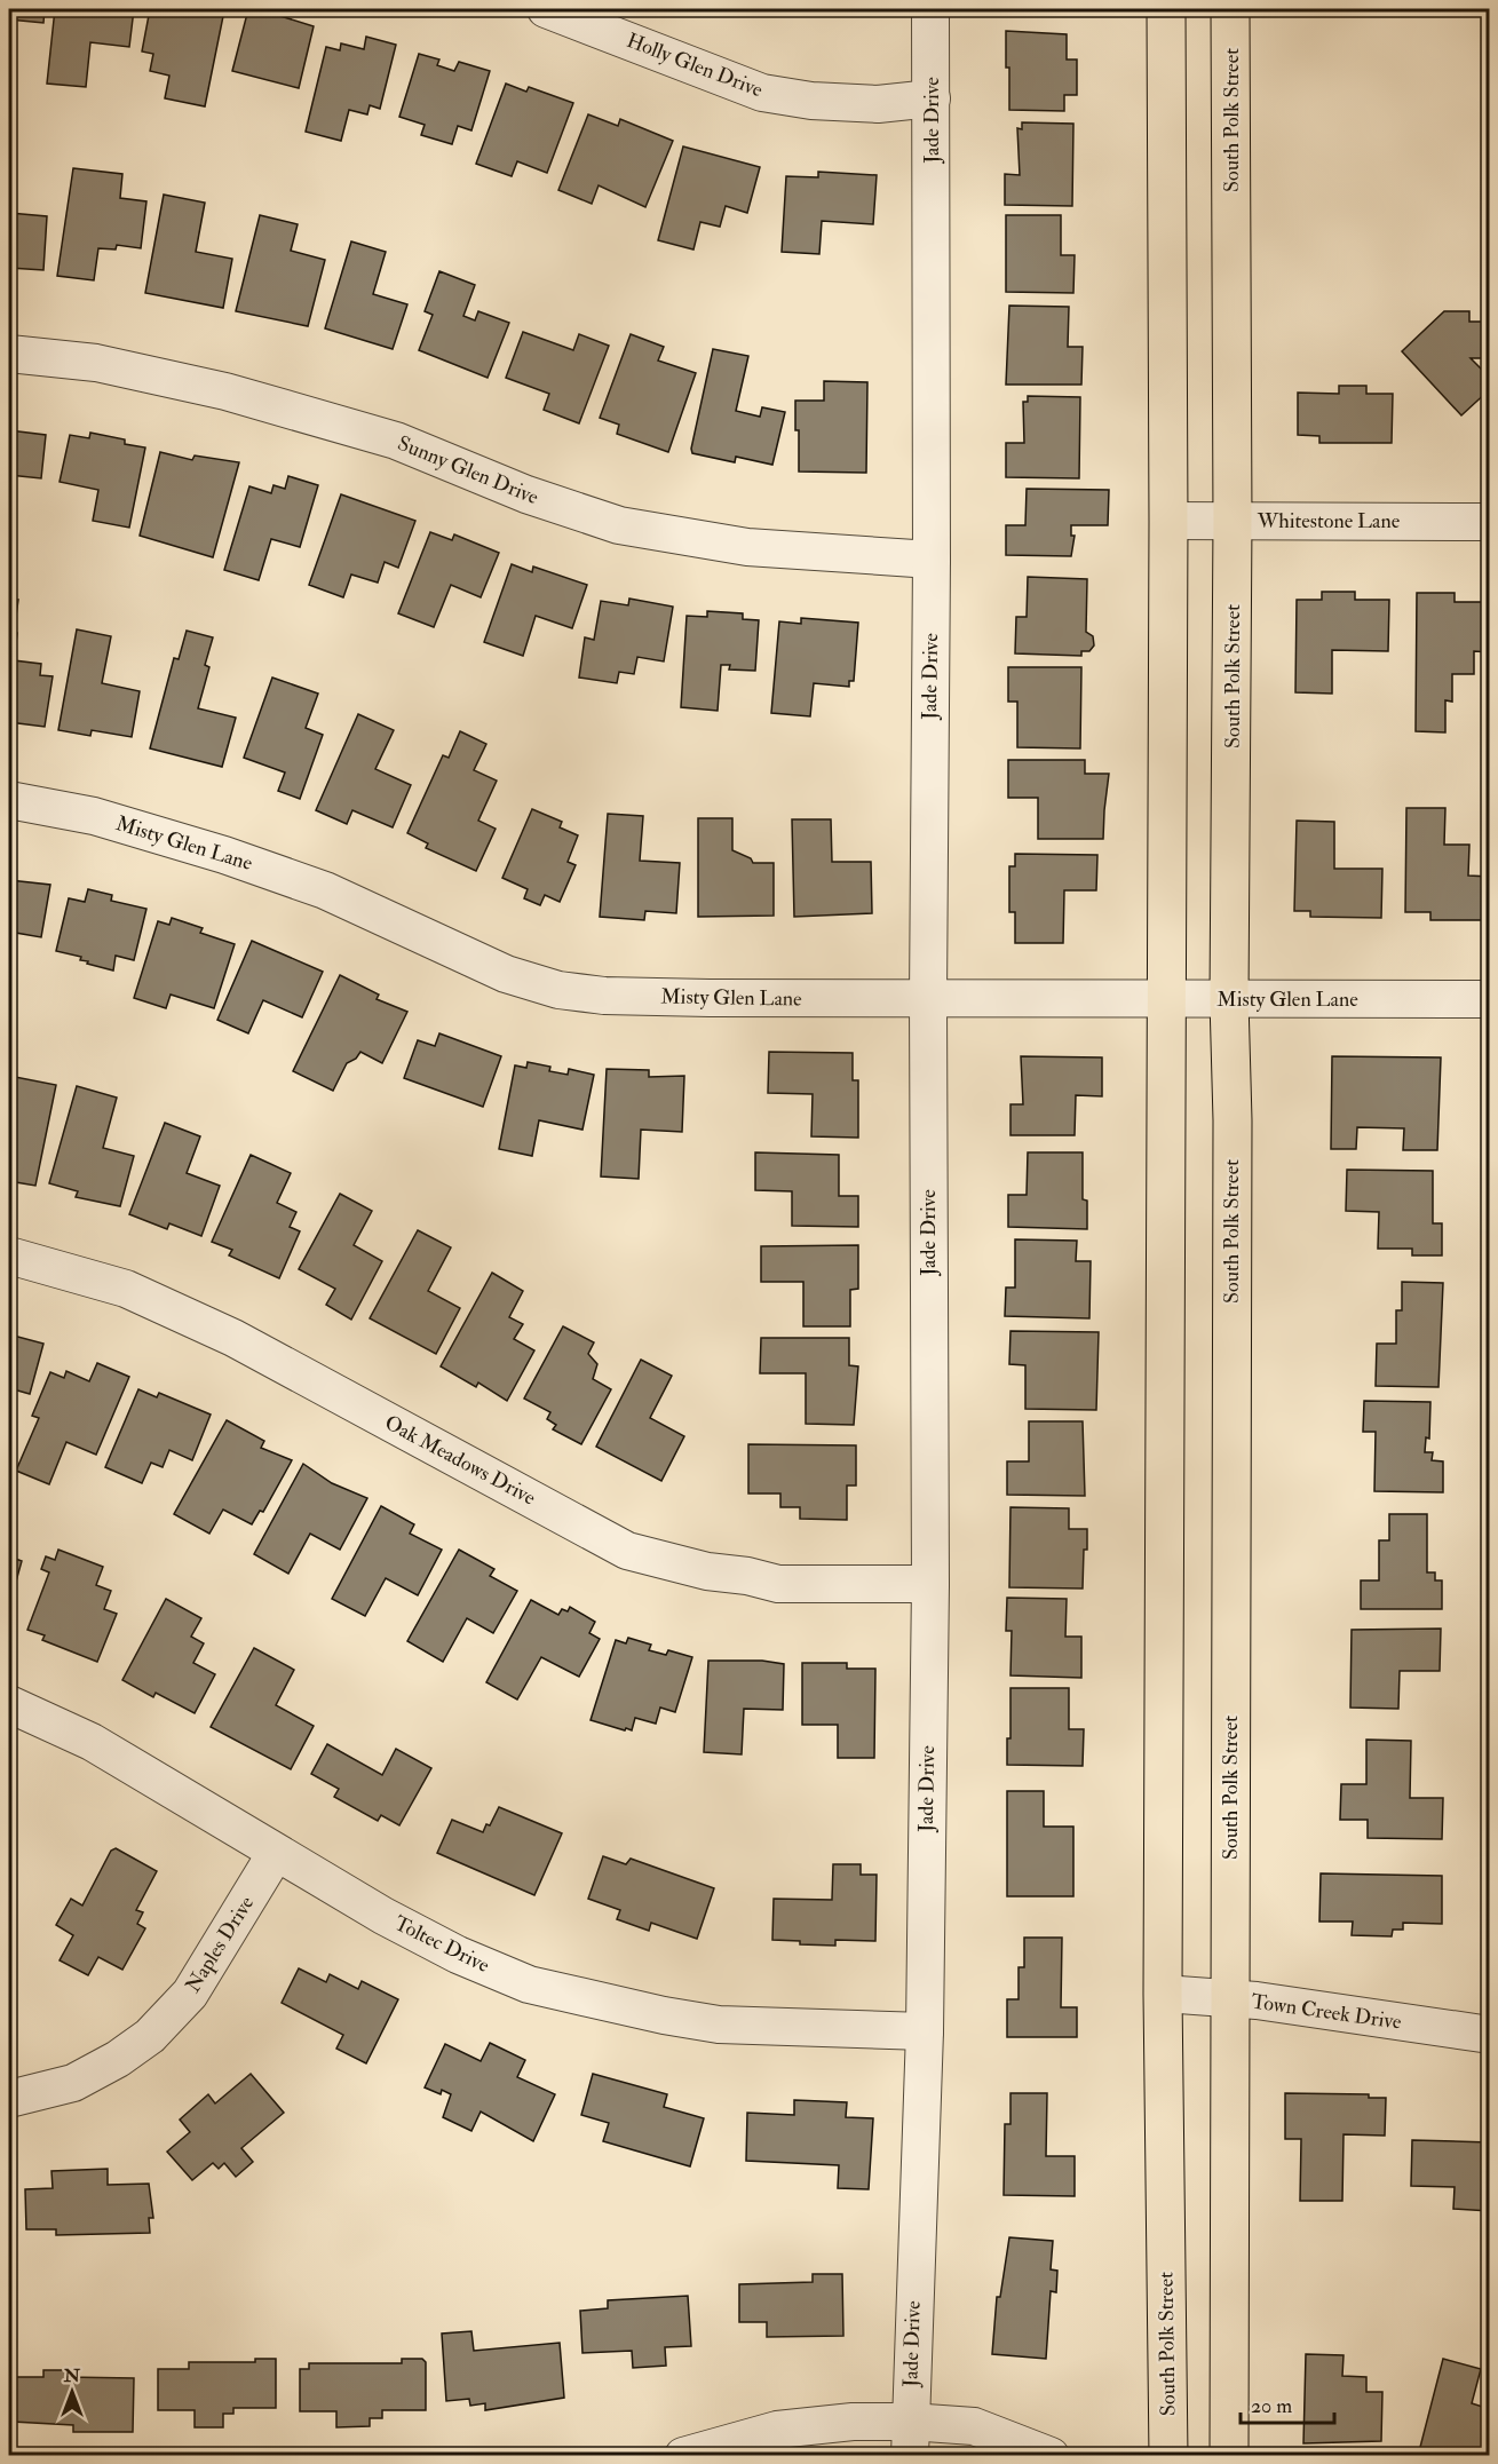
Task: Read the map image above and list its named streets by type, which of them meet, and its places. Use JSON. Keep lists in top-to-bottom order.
{
  "streets": {
    "main road": ["South Polk Street"],
    "street": [
      "Holly Glen Drive",
      "Jade Drive",
      "Sunny Glen Drive",
      "Whitestone Lane",
      "Misty Glen Lane",
      "Oak Meadows Drive",
      "Naples Drive",
      "Toltec Drive",
      "Town Creek Drive"
    ]
  },
  "crossings": [
    ["Holly Glen Drive", "Jade Drive"],
    ["Jade Drive", "Sunny Glen Drive"],
    ["Jade Drive", "Misty Glen Lane"],
    ["Jade Drive", "Oak Meadows Drive"],
    ["Jade Drive", "Toltec Drive"],
    ["South Polk Street", "Whitestone Lane"],
    ["South Polk Street", "Misty Glen Lane"],
    ["South Polk Street", "Town Creek Drive"],
    ["Naples Drive", "Toltec Drive"]
  ],
  "scale_bar": "20 m",
  "north": "top"
}
